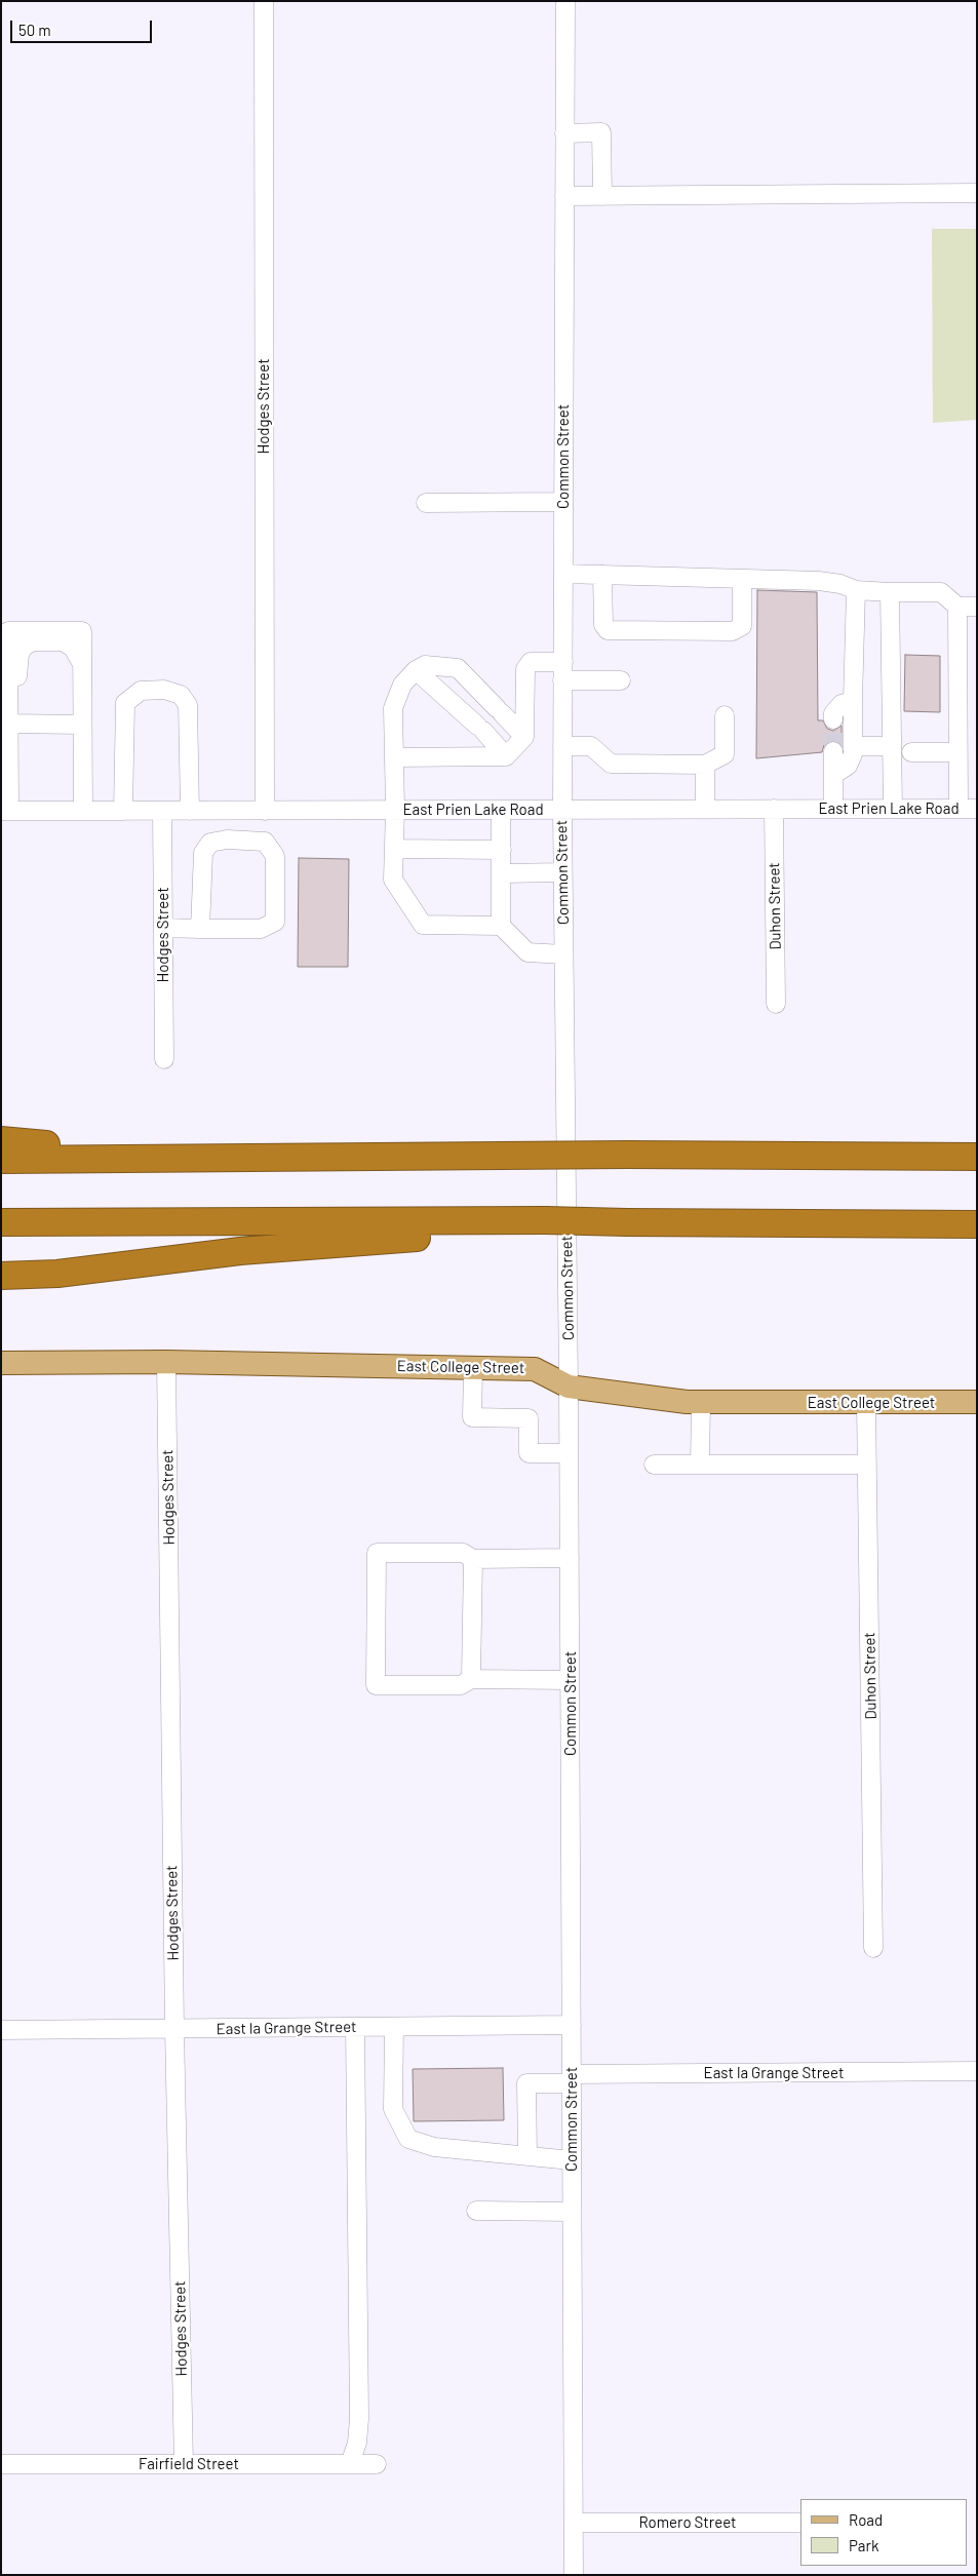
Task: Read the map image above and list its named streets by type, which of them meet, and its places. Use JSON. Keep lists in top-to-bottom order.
{
  "streets": {
    "main road": ["East College Street"],
    "street": [
      "Hodges Street",
      "Common Street",
      "East Prien Lake Road",
      "Duhon Street",
      "East la Grange Street",
      "Fairfield Street",
      "Romero Street"
    ]
  },
  "crossings": [
    ["Hodges Street", "East Prien Lake Road"],
    ["Hodges Street", "East College Street"],
    ["Hodges Street", "East la Grange Street"],
    ["Hodges Street", "Fairfield Street"],
    ["Common Street", "East Prien Lake Road"],
    ["Common Street", "East College Street"],
    ["Common Street", "East la Grange Street"],
    ["Common Street", "Romero Street"],
    ["East Prien Lake Road", "Duhon Street"],
    ["Duhon Street", "East College Street"]
  ],
  "legend": ["Road", "Park"],
  "scale_bar": "50 m"
}
